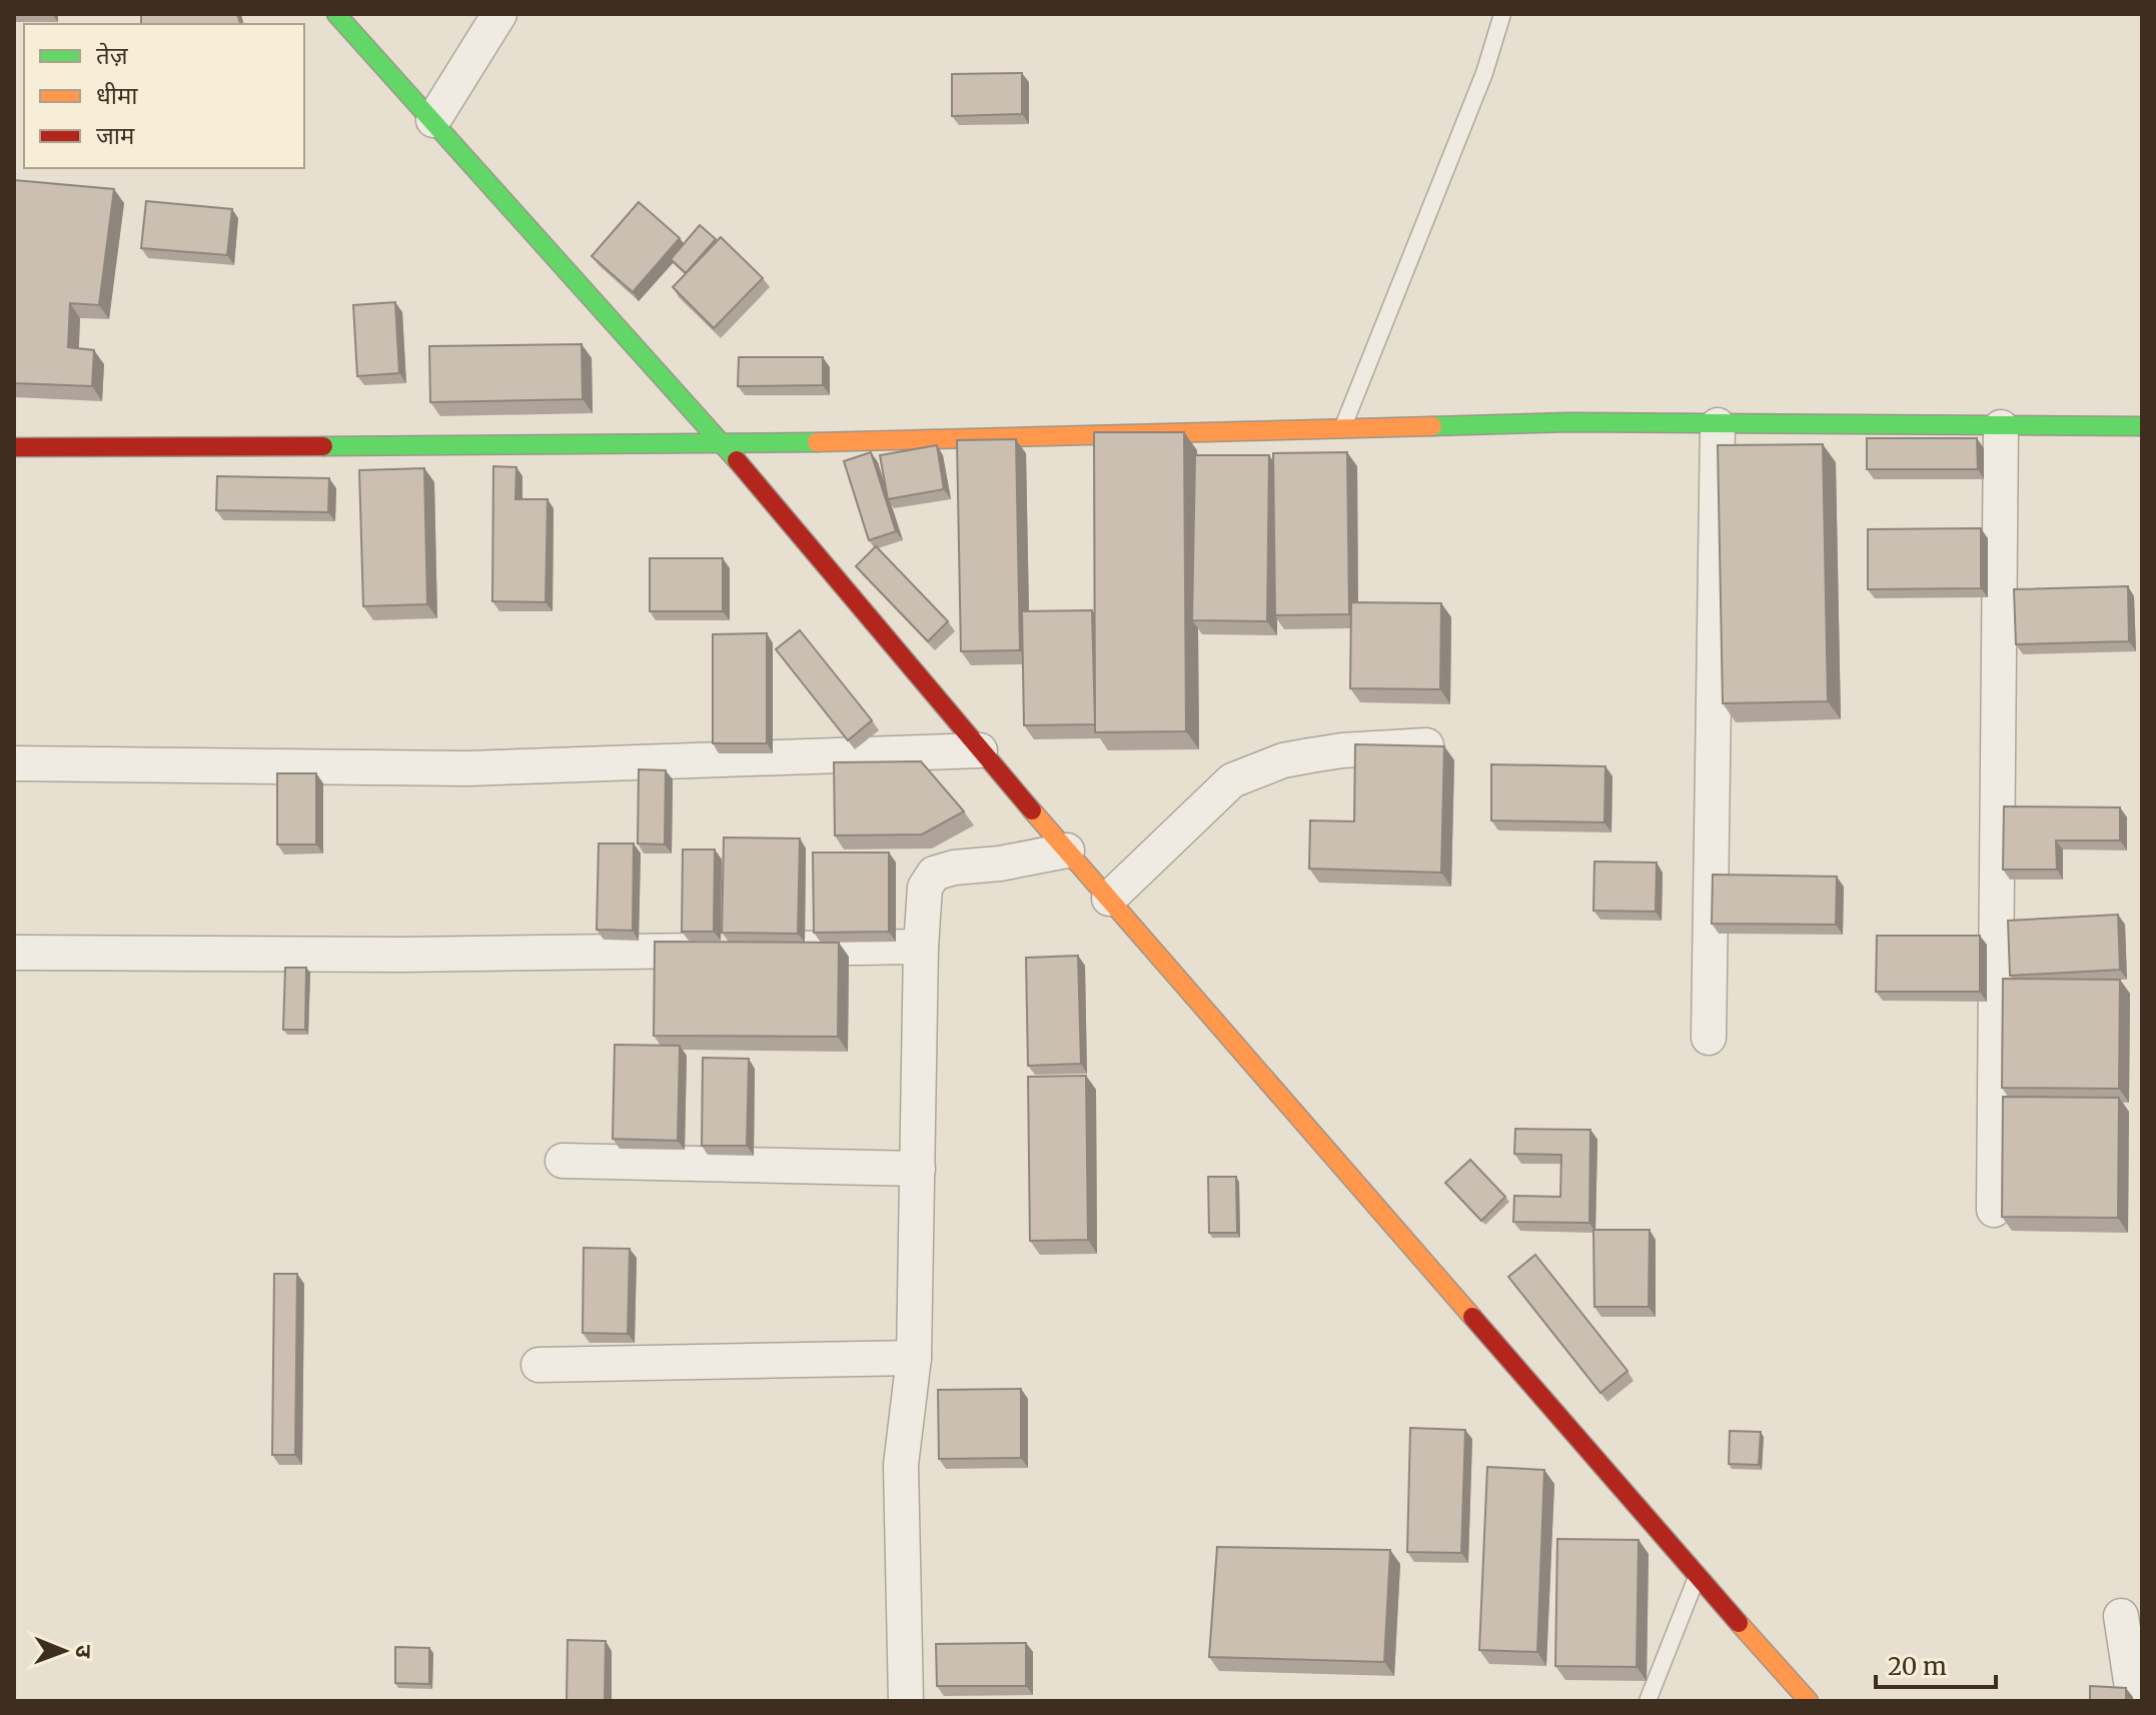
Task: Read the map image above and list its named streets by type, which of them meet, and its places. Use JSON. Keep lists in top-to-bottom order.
{
  "legend": ["तेज़", "धीमा", "जाम"],
  "scale_bar": "20 m",
  "north": "right"
}
